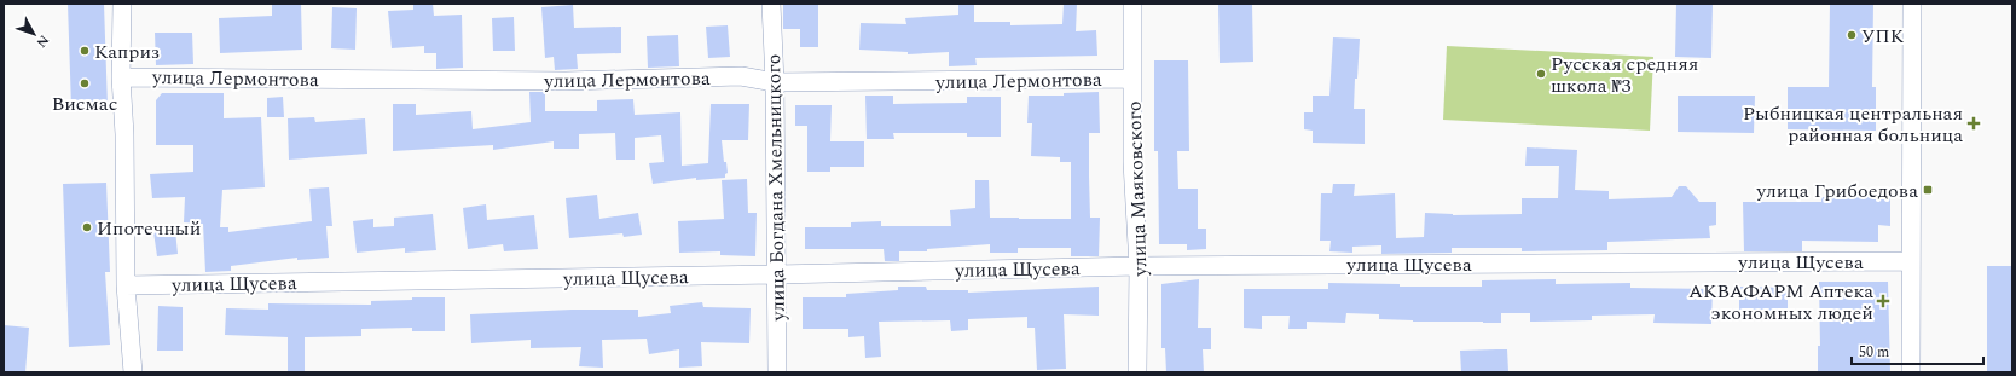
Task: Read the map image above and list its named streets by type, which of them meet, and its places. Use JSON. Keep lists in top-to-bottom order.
{
  "streets": {
    "street": [
      "улица Лермонтова",
      "улица Богдана Хмельницкого",
      "улица Маяковского",
      "улица Щусева"
    ]
  },
  "crossings": [
    ["улица Лермонтова", "улица Богдана Хмельницкого"],
    ["улица Лермонтова", "улица Маяковского"],
    ["улица Богдана Хмельницкого", "улица Щусева"],
    ["улица Маяковского", "улица Щусева"]
  ],
  "places": {
    "other": [
      "УПК",
      "Каприз",
      "Русская средняя школа №3",
      "Висмас",
      "Ипотечный"
    ],
    "health": ["Рыбницкая центральная районная больница", "АКВАФАРМ Аптека экономных людей"],
    "transit": ["улица Грибоедова"]
  },
  "scale_bar": "50 m",
  "north": "bottom right"
}
